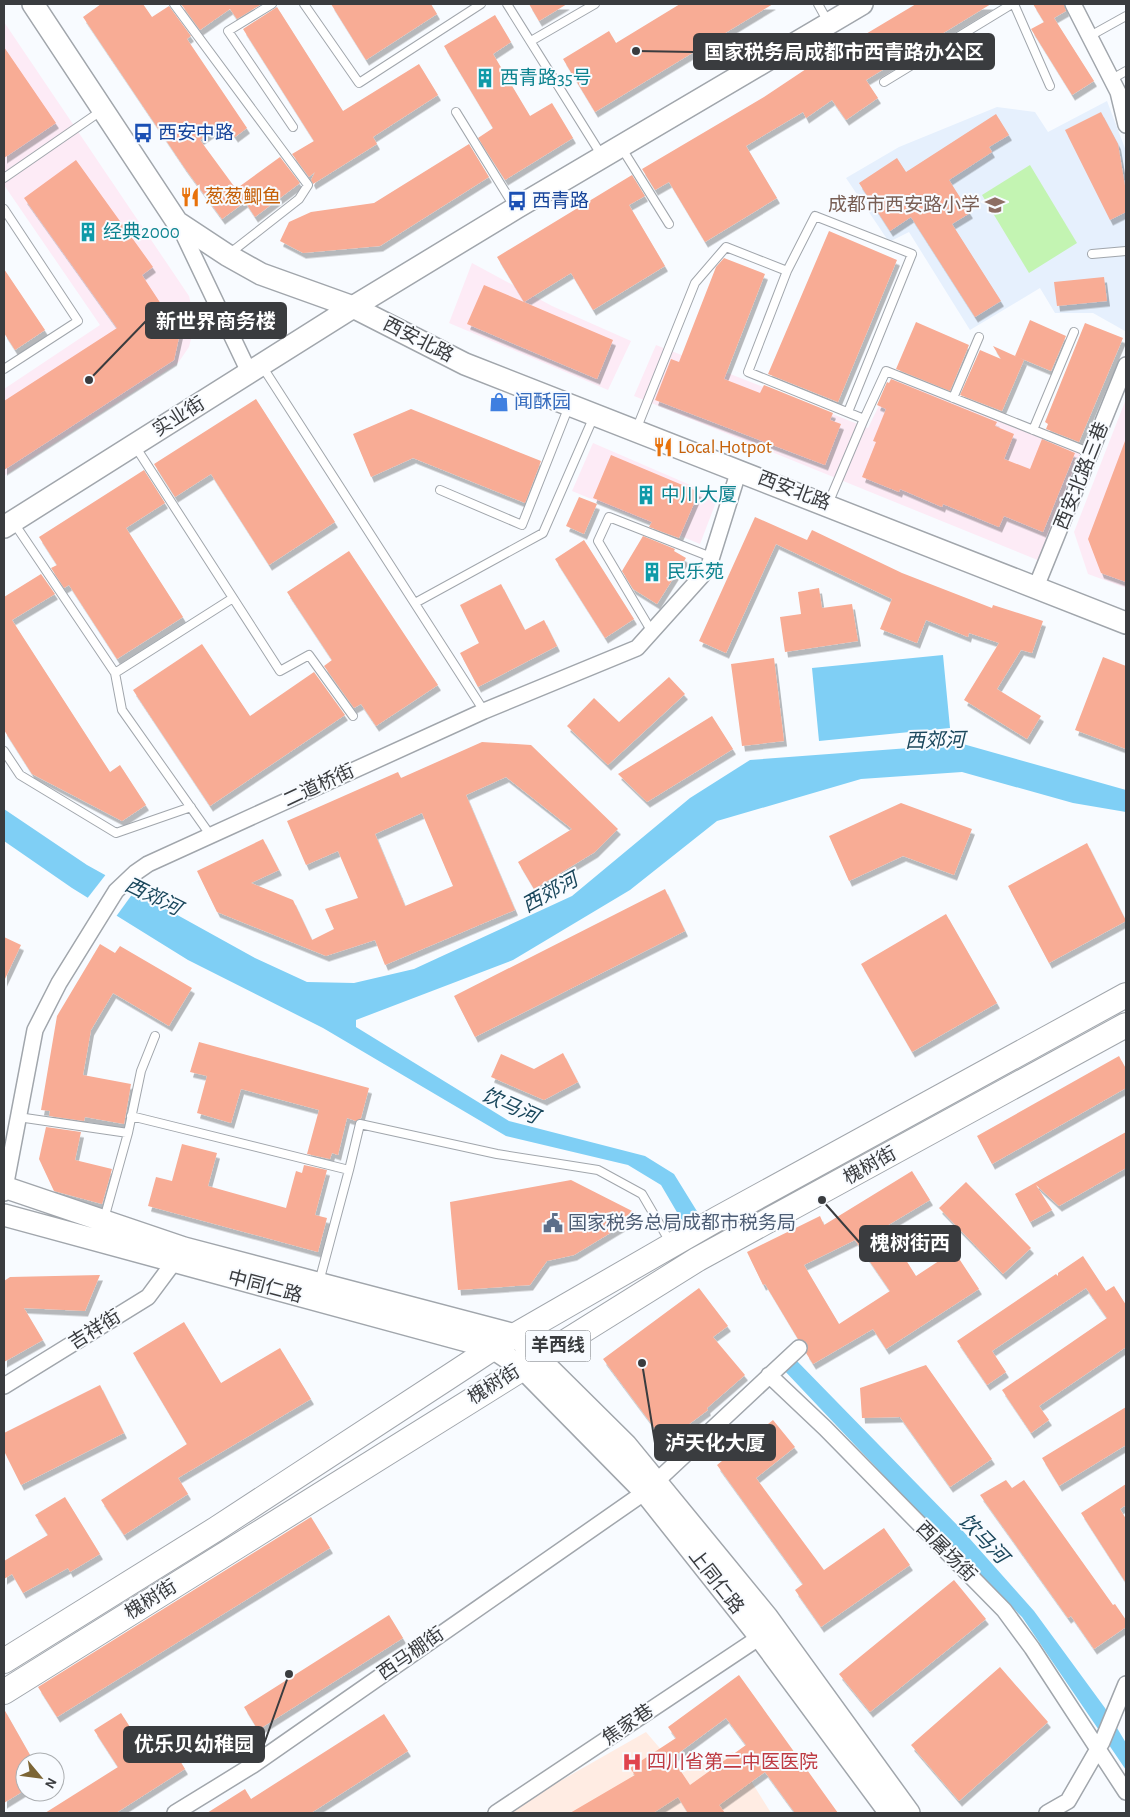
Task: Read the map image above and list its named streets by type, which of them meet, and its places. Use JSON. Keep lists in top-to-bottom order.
{
  "streets": {
    "main road": ["槐树街", "羊西线"],
    "street": [
      "西安北路",
      "实业街",
      "西安北路三巷",
      "二道桥街",
      "中同仁路",
      "吉祥街",
      "西屠场街",
      "上同仁路",
      "西马棚街",
      "焦家巷"
    ]
  },
  "crossings": [
    ["西安北路", "实业街"],
    ["西安北路", "西安北路三巷"],
    ["西安北路", "二道桥街"],
    ["槐树街", "中同仁路"],
    ["槐树街", "上同仁路"],
    ["中同仁路", "吉祥街"],
    ["中同仁路", "上同仁路"],
    ["上同仁路", "西马棚街"],
    ["上同仁路", "焦家巷"]
  ],
  "water": ["西郊河", "饮马河"],
  "places": {
    "other": [
      "国家税务局成都市西青路办公区",
      "新世界商务楼",
      "槐树街西",
      "泸天化大厦",
      "优乐贝幼稚园"
    ],
    "building": [
      "西青路35号",
      "经典2000",
      "中川大厦",
      "民乐苑"
    ],
    "bus stop": ["西安中路", "西青路"],
    "restaurant": ["葱葱鲫鱼", "Local Hotpot"],
    "school or university": ["成都市西安路小学"],
    "shop": ["闻酥园"],
    "public building": ["国家税务总局成都市税务局"],
    "hospital": ["四川省第二中医医院"]
  },
  "north": "bottom right"
}
